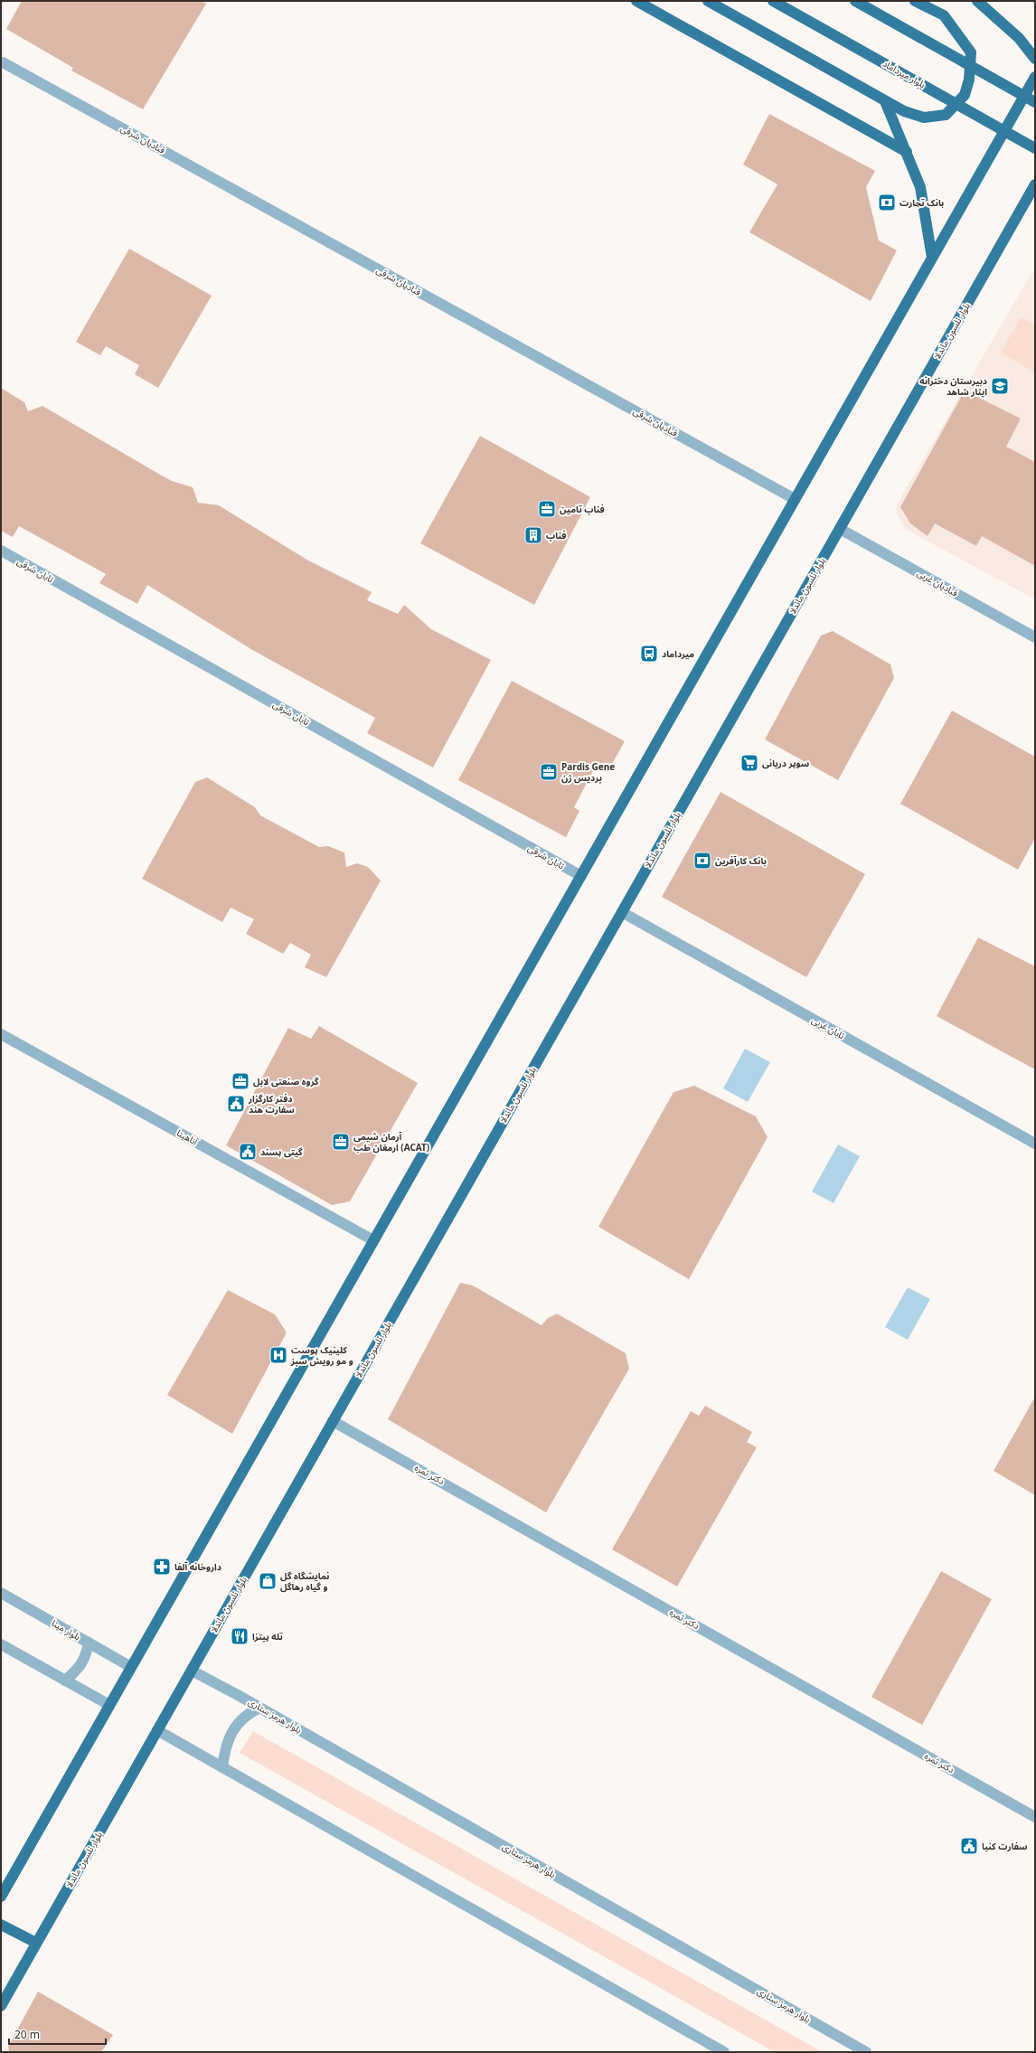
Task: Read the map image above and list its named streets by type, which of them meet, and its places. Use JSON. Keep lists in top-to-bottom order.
{
  "streets": {
    "main road": ["بلوار میرداماد", "بلوار نلسون ماندلا"],
    "street": [
      "قبادیان شرقی",
      "تابان شرقی",
      "قبادیان غربی",
      "تابان غربی",
      "آناهیتا",
      "دکتر ثمره",
      "بلوار مینا",
      "بلوار هرمز ستاری"
    ]
  },
  "crossings": [
    ["بلوار نلسون ماندلا", "قبادیان غربی"],
    ["بلوار نلسون ماندلا", "تابان غربی"],
    ["بلوار نلسون ماندلا", "دکتر ثمره"],
    ["بلوار نلسون ماندلا", "بلوار هرمز ستاری"]
  ],
  "places": {
    "bank": ["بانک تجارت", "بانک کارآفرین"],
    "school or university": ["دبیرستان دخترانه ایثار شاهد"],
    "office": [
      "فناپ تامین",
      "Pardis Gene پردیس ژن",
      "گروه صنعتی لابل",
      "آرمان شیمی ارمغان طب (ACAT)"
    ],
    "building": ["فناپ"],
    "bus stop": ["میرداماد"],
    "supermarket": ["سوپر دریانی"],
    "public building": ["دفتر کارگزار سفارت هند", "گیتی پسند", "سفارت کنیا"],
    "hospital": ["کلینیک پوست و مو رویش سبز"],
    "pharmacy": ["داروخانه آلفا"],
    "shop": ["نمایشگاه گل و گیاه رهاگل"],
    "restaurant": ["تله پیتزا"]
  },
  "scale_bar": "20 m"
}
